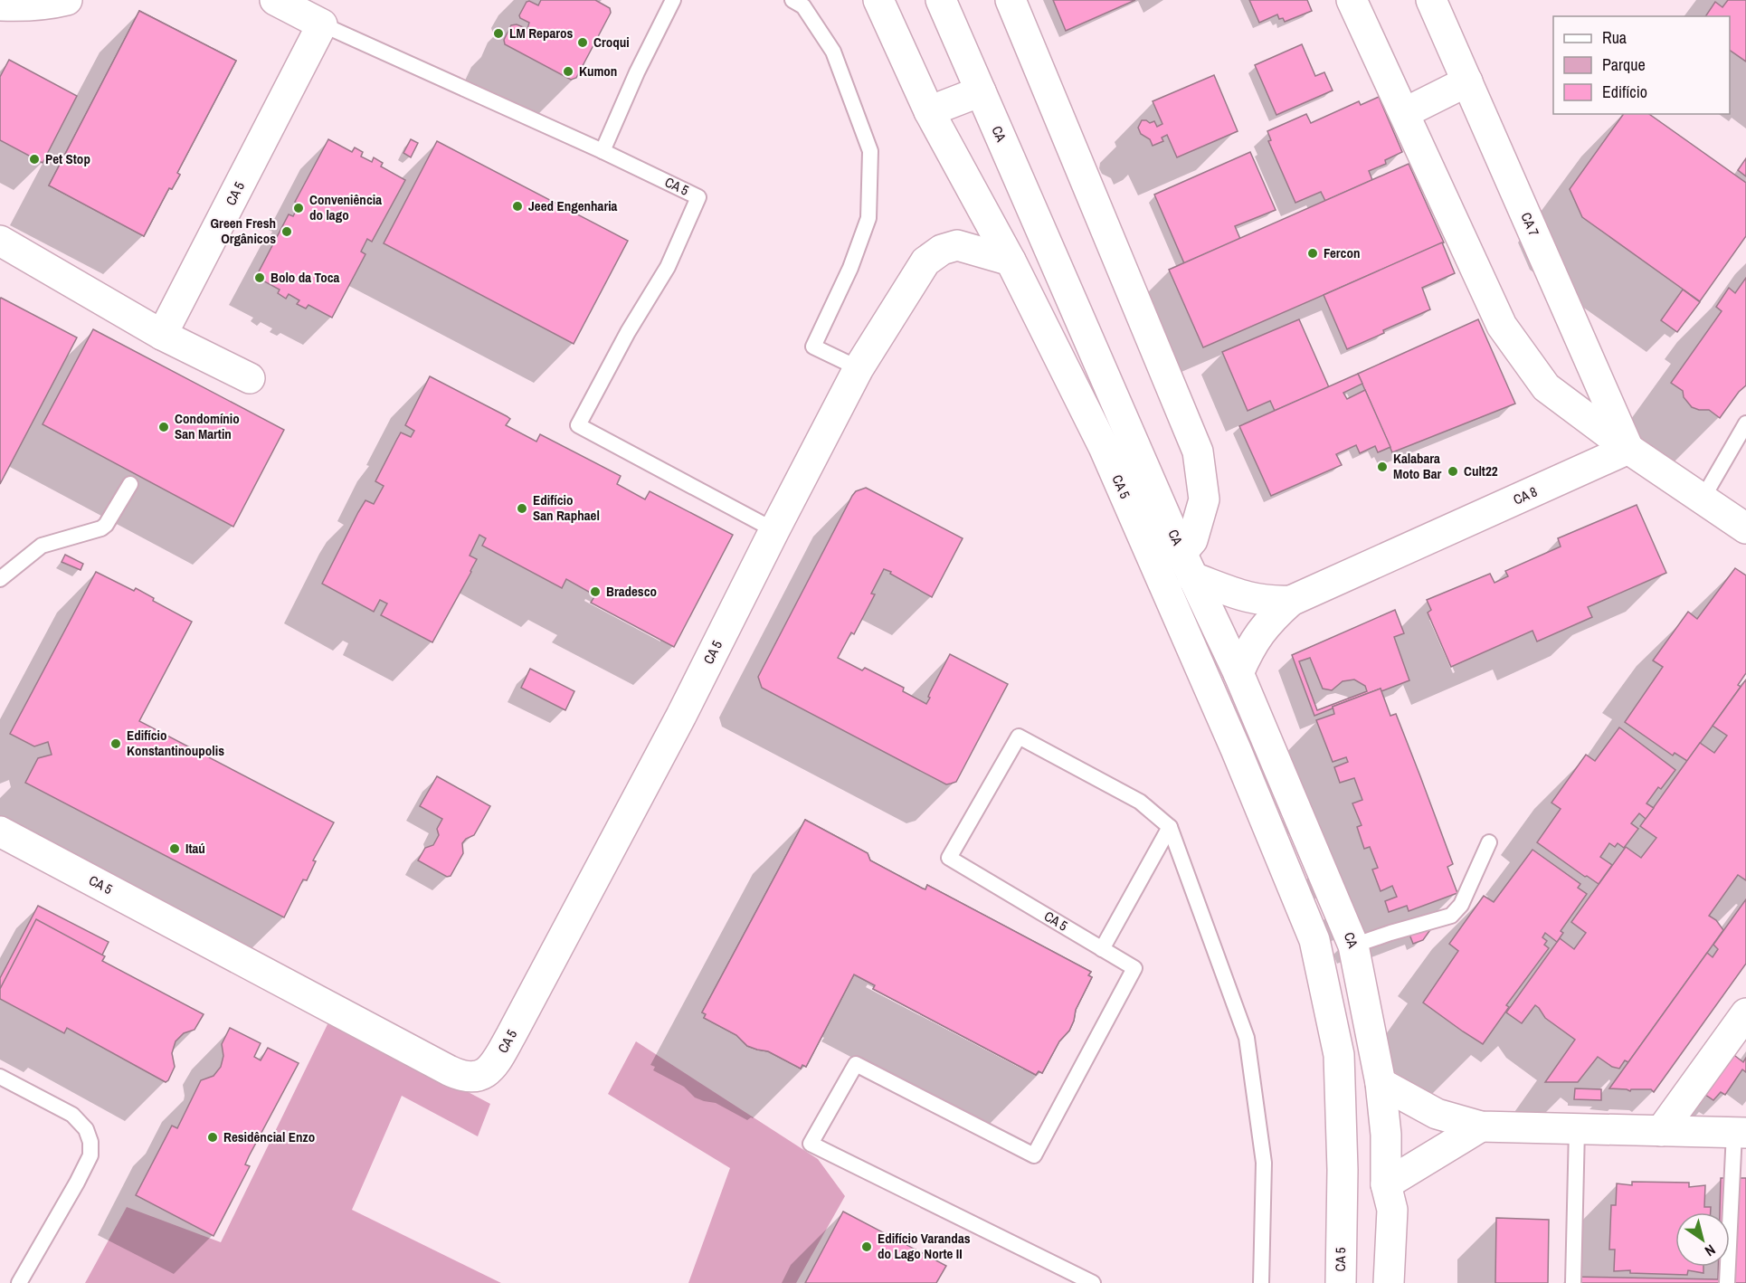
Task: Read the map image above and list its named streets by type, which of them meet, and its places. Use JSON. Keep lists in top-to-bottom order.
{
  "streets": {
    "street": [
      "CA",
      "CA 5",
      "CA 7",
      "CA 8"
    ]
  },
  "crossings": [
    ["CA", "CA 8"],
    ["CA 7", "CA 8"]
  ],
  "places": [
    "LM Reparos",
    "Croqui",
    "Kumon",
    "Pet Stop",
    "Jeed Engenharia",
    "Conveniência do lago",
    "Green Fresh Orgânicos",
    "Fercon",
    "Bolo da Toca",
    "Condomínio San Martin",
    "Kalabara Moto Bar",
    "Cult22",
    "Edifício San Raphael",
    "Bradesco",
    "Edifício Konstantinoupolis",
    "Itaú",
    "Residêncial Enzo",
    "Edifício Varandas do Lago Norte II"
  ],
  "legend": ["Rua", "Parque", "Edifício"],
  "north": "bottom right"
}
